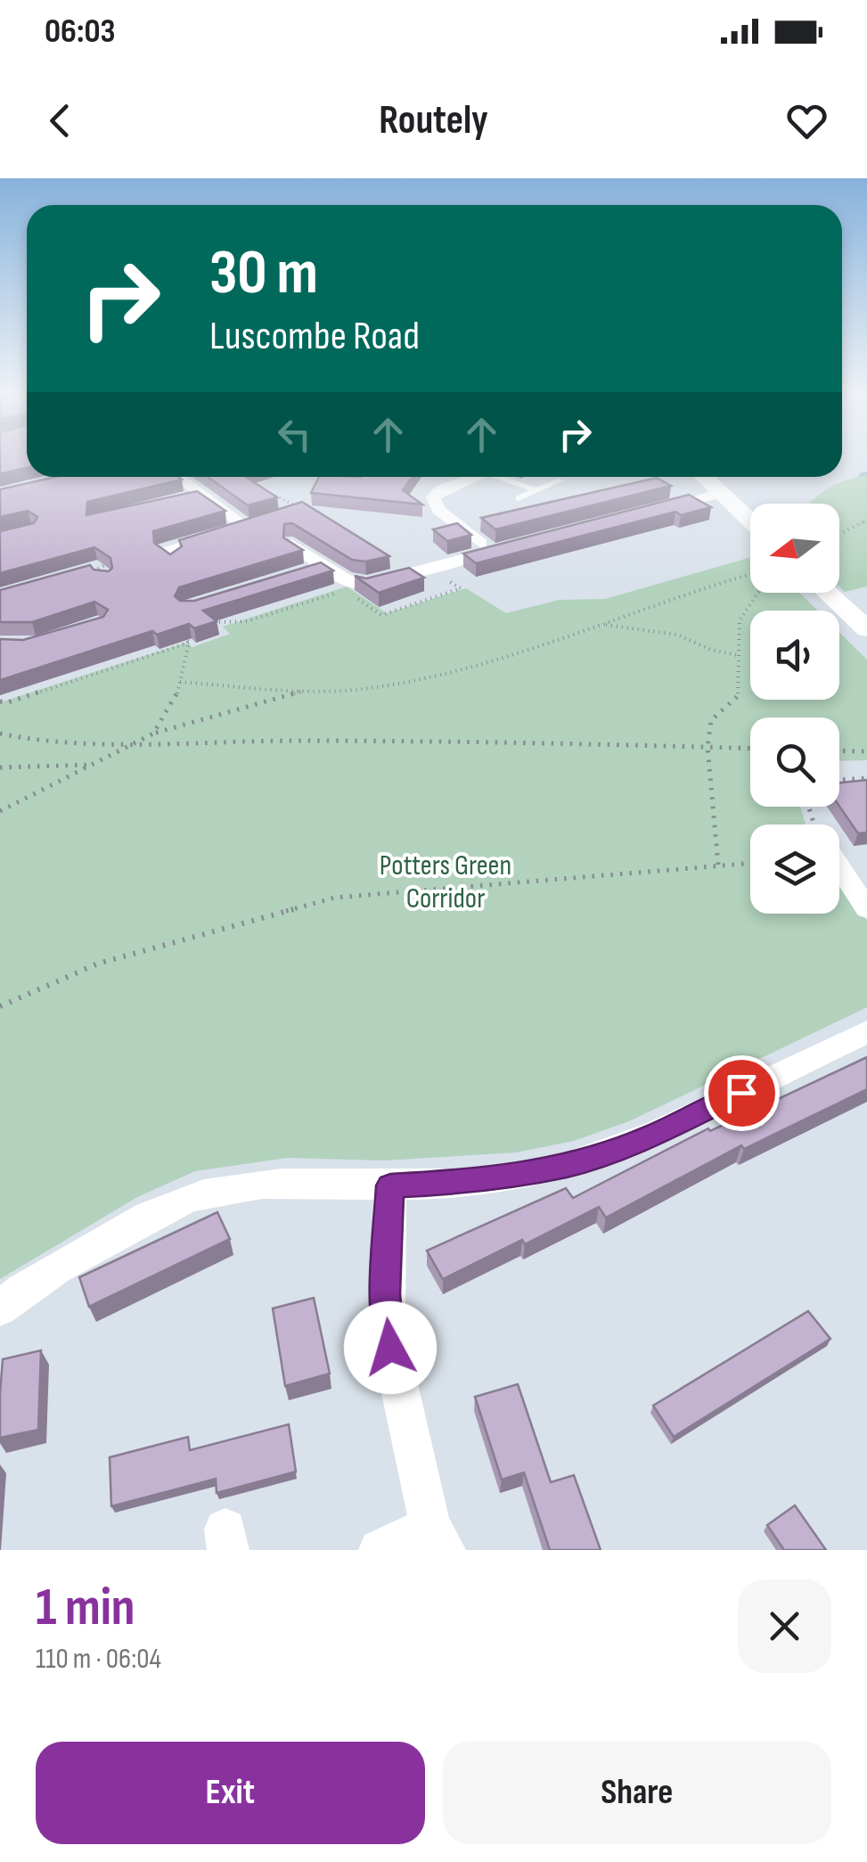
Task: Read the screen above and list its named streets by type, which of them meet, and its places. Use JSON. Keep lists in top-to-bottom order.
{
  "parks": ["Potters Green Corridor"],
  "north": "left",
  "page": {
    "status": "06:03",
    "header": "Routely",
    "turn": ["30 m", "Luscombe Road"],
    "heading": ["1 min", "110 m · 06:04"],
    "buttons": ["Exit", "Share"]
  }
}
